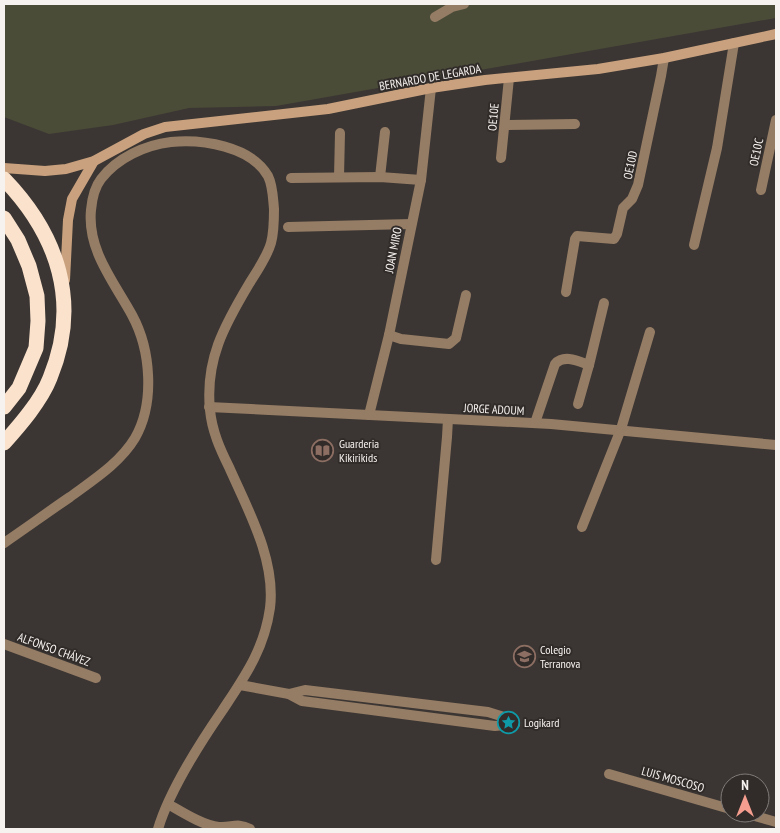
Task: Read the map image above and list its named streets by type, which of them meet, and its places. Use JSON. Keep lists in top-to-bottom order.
{
  "streets": {
    "street": [
      "BERNARDO DE LEGARDA",
      "OE10E",
      "OE10C",
      "OE10D",
      "JOAN MIRO",
      "JORGE ADOUM",
      "ALFONSO CHÁVEZ",
      "LUIS MOSCOSO"
    ]
  },
  "crossings": [
    ["BERNARDO DE LEGARDA", "OE10E"],
    ["BERNARDO DE LEGARDA", "OE10D"],
    ["BERNARDO DE LEGARDA", "JOAN MIRO"],
    ["JOAN MIRO", "JORGE ADOUM"]
  ],
  "places": {
    "library": ["Guarderia Kikirikids"],
    "school or university": ["Colegio Terranova"],
    "place": ["Logikard"]
  },
  "north": "top"
}
